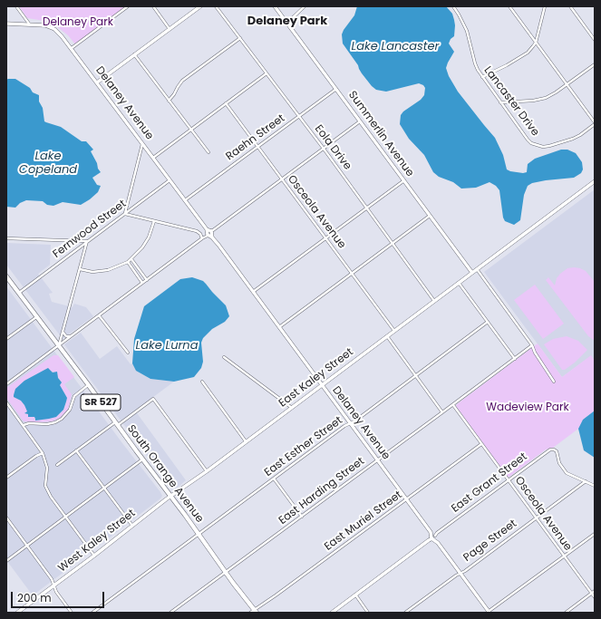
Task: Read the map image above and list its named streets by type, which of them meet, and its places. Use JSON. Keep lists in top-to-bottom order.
{
  "streets": {
    "main road": ["SR 527", "South Orange Avenue"],
    "street": [
      "Lancaster Drive",
      "Delaney Avenue",
      "Summerlin Avenue",
      "Raehn Street",
      "Eola Drive",
      "Osceola Avenue",
      "Fernwood Street",
      "East Kaley Street",
      "East Esther Street",
      "East Grant Street",
      "East Harding Street",
      "East Muriel Street",
      "West Kaley Street",
      "Page Street"
    ]
  },
  "crossings": [
    ["Delaney Avenue", "Raehn Street"],
    ["Delaney Avenue", "Fernwood Street"],
    ["Delaney Avenue", "East Kaley Street"],
    ["Delaney Avenue", "East Esther Street"],
    ["Delaney Avenue", "East Grant Street"],
    ["Delaney Avenue", "East Harding Street"],
    ["Delaney Avenue", "East Muriel Street"],
    ["Delaney Avenue", "Page Street"],
    ["Summerlin Avenue", "Raehn Street"],
    ["Summerlin Avenue", "East Kaley Street"],
    ["Raehn Street", "Eola Drive"],
    ["Raehn Street", "Osceola Avenue"],
    ["Eola Drive", "East Kaley Street"],
    ["Osceola Avenue", "East Kaley Street"],
    ["Osceola Avenue", "East Grant Street"],
    ["Osceola Avenue", "East Harding Street"],
    ["Osceola Avenue", "East Muriel Street"],
    ["Osceola Avenue", "Page Street"],
    ["Fernwood Street", "South Orange Avenue"],
    ["East Kaley Street", "South Orange Avenue"],
    ["East Kaley Street", "West Kaley Street"],
    ["East Esther Street", "South Orange Avenue"],
    ["South Orange Avenue", "East Harding Street"],
    ["South Orange Avenue", "East Muriel Street"],
    ["South Orange Avenue", "West Kaley Street"],
    ["East Grant Street", "Page Street"]
  ],
  "districts": ["Delaney Park"],
  "water": ["Lake Lancaster", "Lake Copeland", "Lake Lurna"],
  "parks": ["Delaney Park", "Wadeview Park"],
  "scale_bar": "200 m"
}
